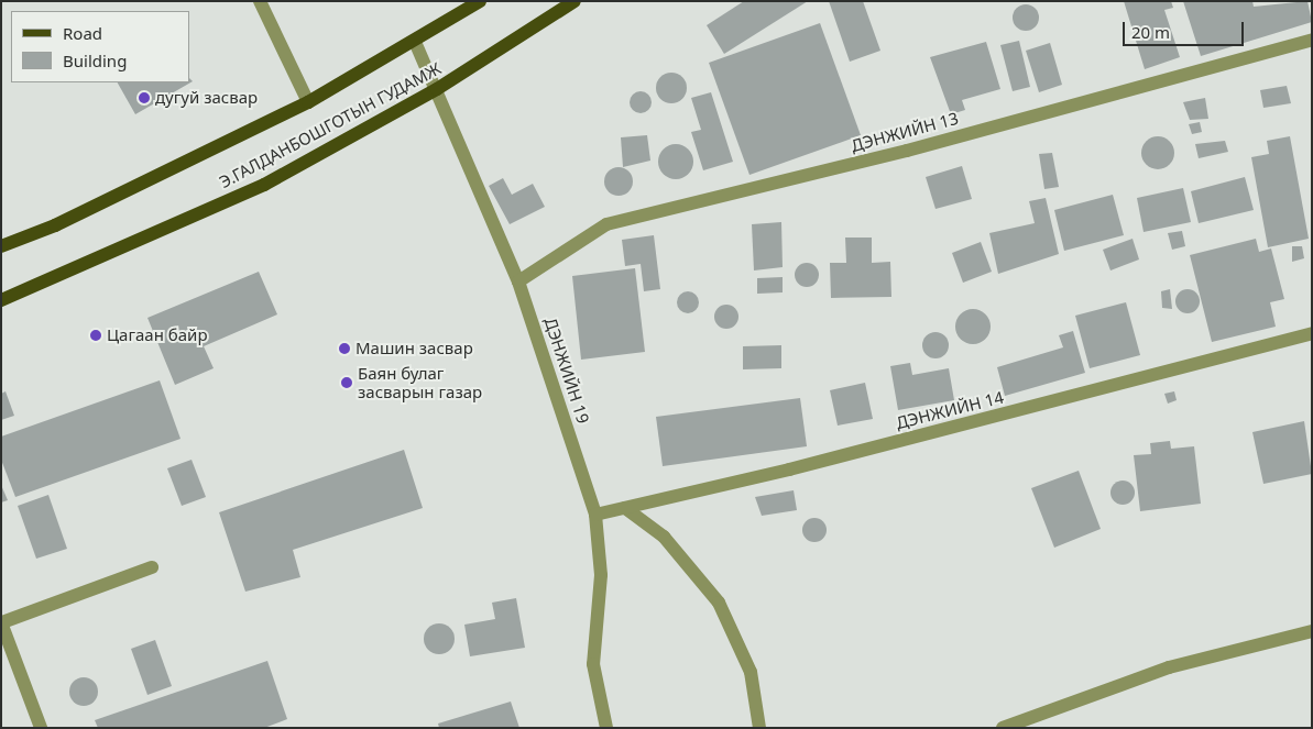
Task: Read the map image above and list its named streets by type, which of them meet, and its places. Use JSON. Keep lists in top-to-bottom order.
{
  "streets": {
    "main road": ["Э.ГАЛДАНБОШГОТЫН ГУДАМЖ"],
    "street": ["ДЭНЖИЙН 13", "ДЭНЖИЙН 19", "ДЭНЖИЙН 14"]
  },
  "crossings": [
    ["Э.ГАЛДАНБОШГОТЫН ГУДАМЖ", "ДЭНЖИЙН 19"],
    ["ДЭНЖИЙН 13", "ДЭНЖИЙН 19"],
    ["ДЭНЖИЙН 19", "ДЭНЖИЙН 14"]
  ],
  "places": [
    "дугуй засвар",
    "Цагаан байр",
    "Машин засвар",
    "Баян булаг засварын газар"
  ],
  "legend": ["Road", "Building"],
  "scale_bar": "20 m"
}
